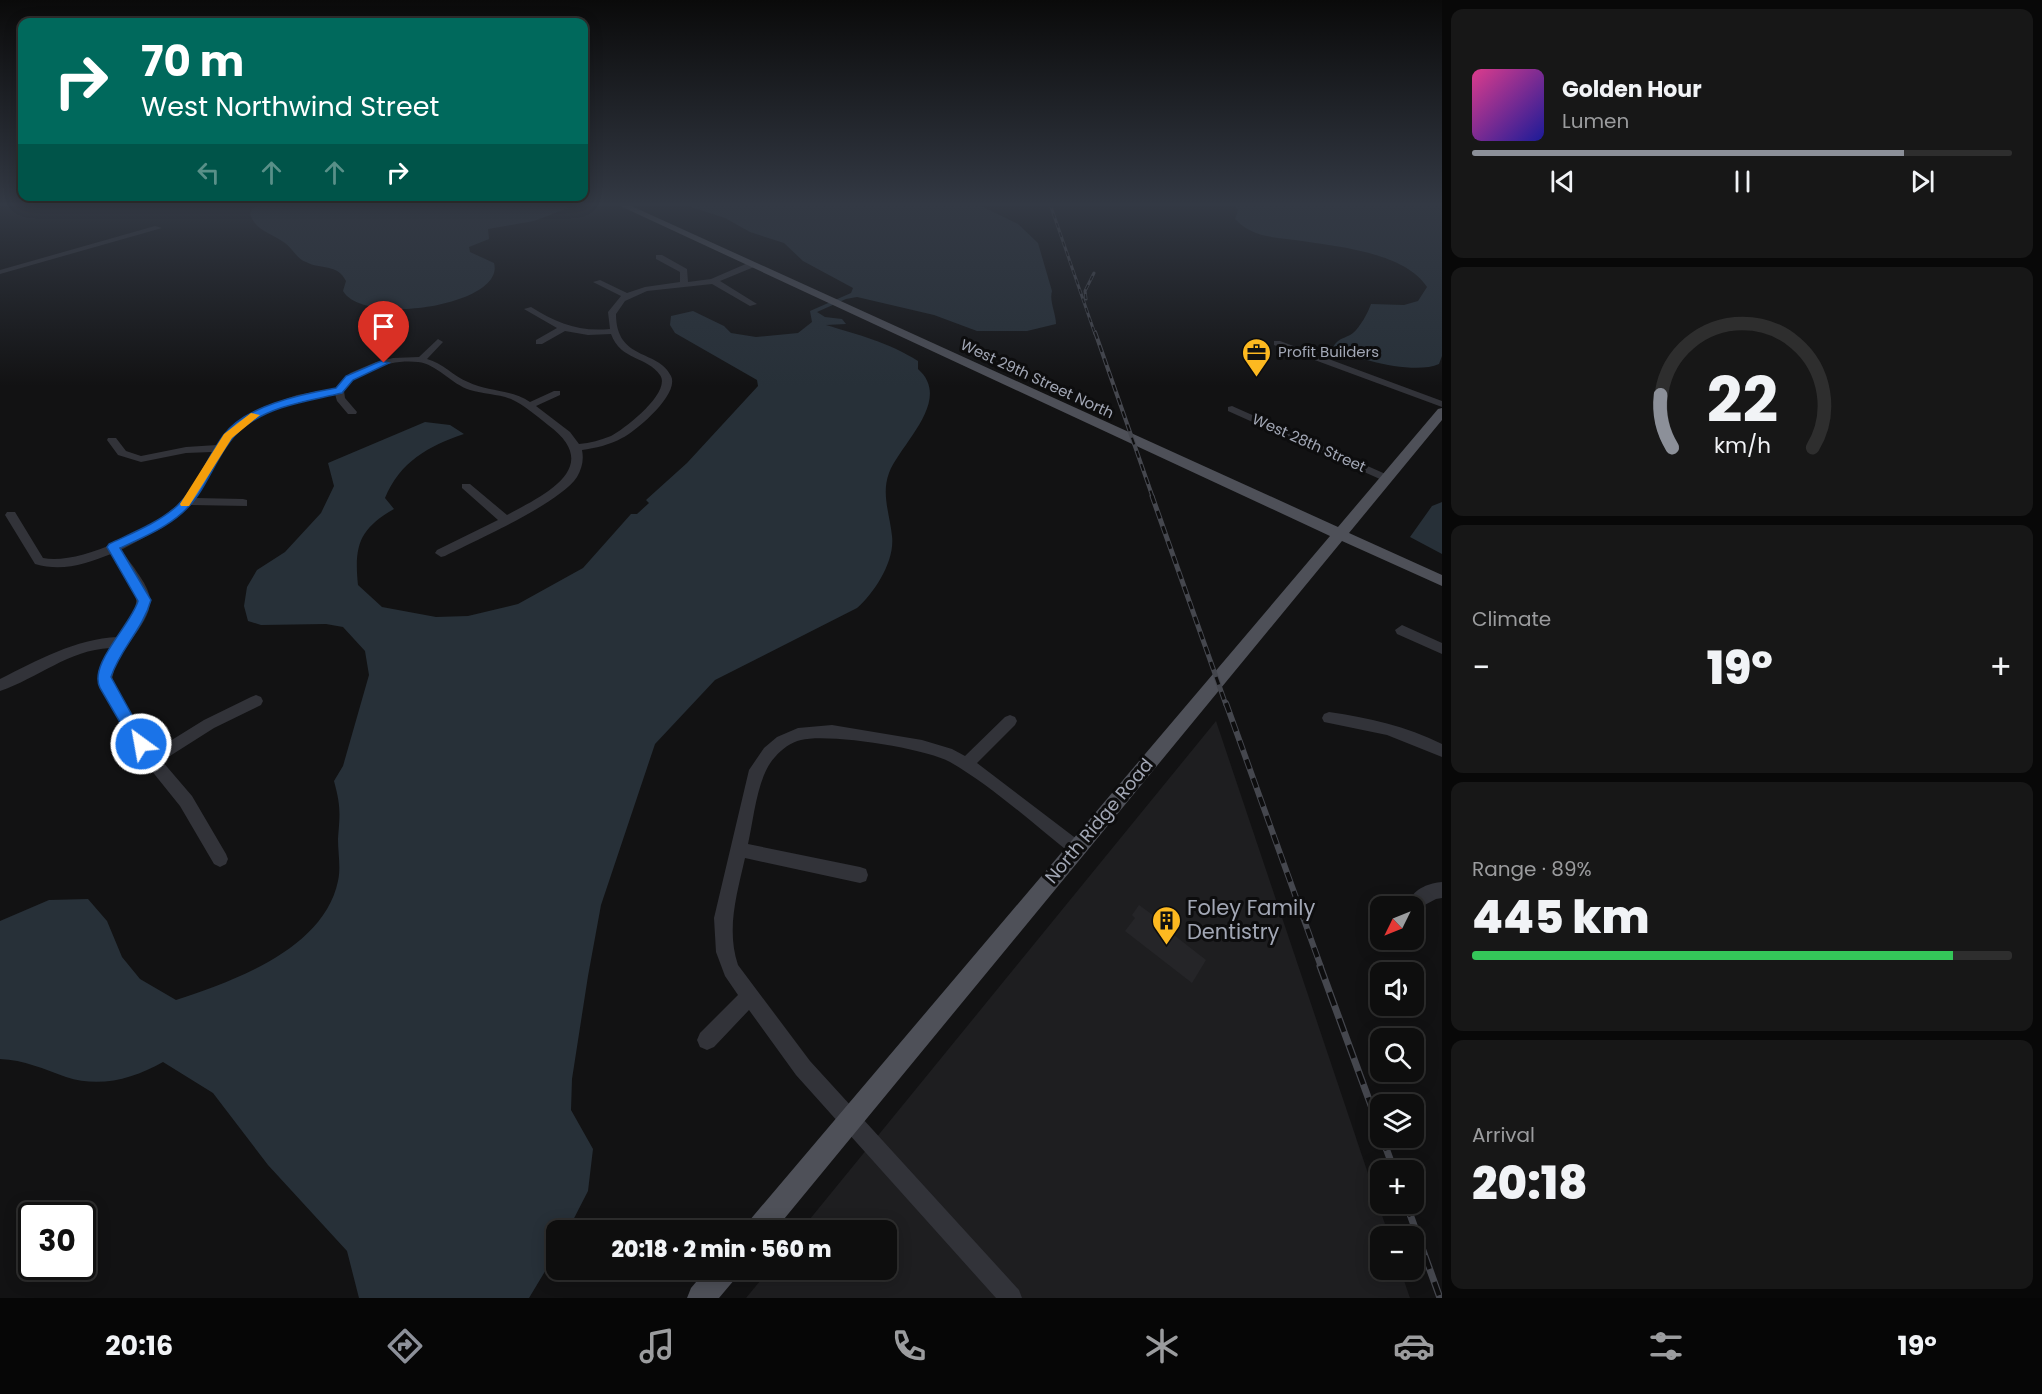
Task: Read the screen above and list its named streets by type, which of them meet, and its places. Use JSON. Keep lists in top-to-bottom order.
{
  "streets": {
    "main road": ["West 29th Street North", "North Ridge Road"],
    "street": ["West 28th Street"]
  },
  "crossings": [
    ["West 29th Street North", "North Ridge Road"],
    ["West 28th Street", "North Ridge Road"]
  ],
  "places": {
    "office": ["Profit Builders"],
    "building": ["Foley Family Dentistry"]
  },
  "north": "bottom left",
  "page": {
    "turn": ["70 m", "West Northwind Street"],
    "song": ["Golden Hour", "Lumen"],
    "tile": [
      "Climate",
      ["Range · 89%", "445 km"],
      ["Arrival", "20:18"]
    ],
    "heat": ["−", "19°", "+"],
    "map_buttons": ["+", "−"],
    "limit": "30",
    "trip": "20:18 · 2 min · 560 m",
    "tabs": ["20:16", "19°"],
    "gauge": ["22", "km/h"]
  }
}
